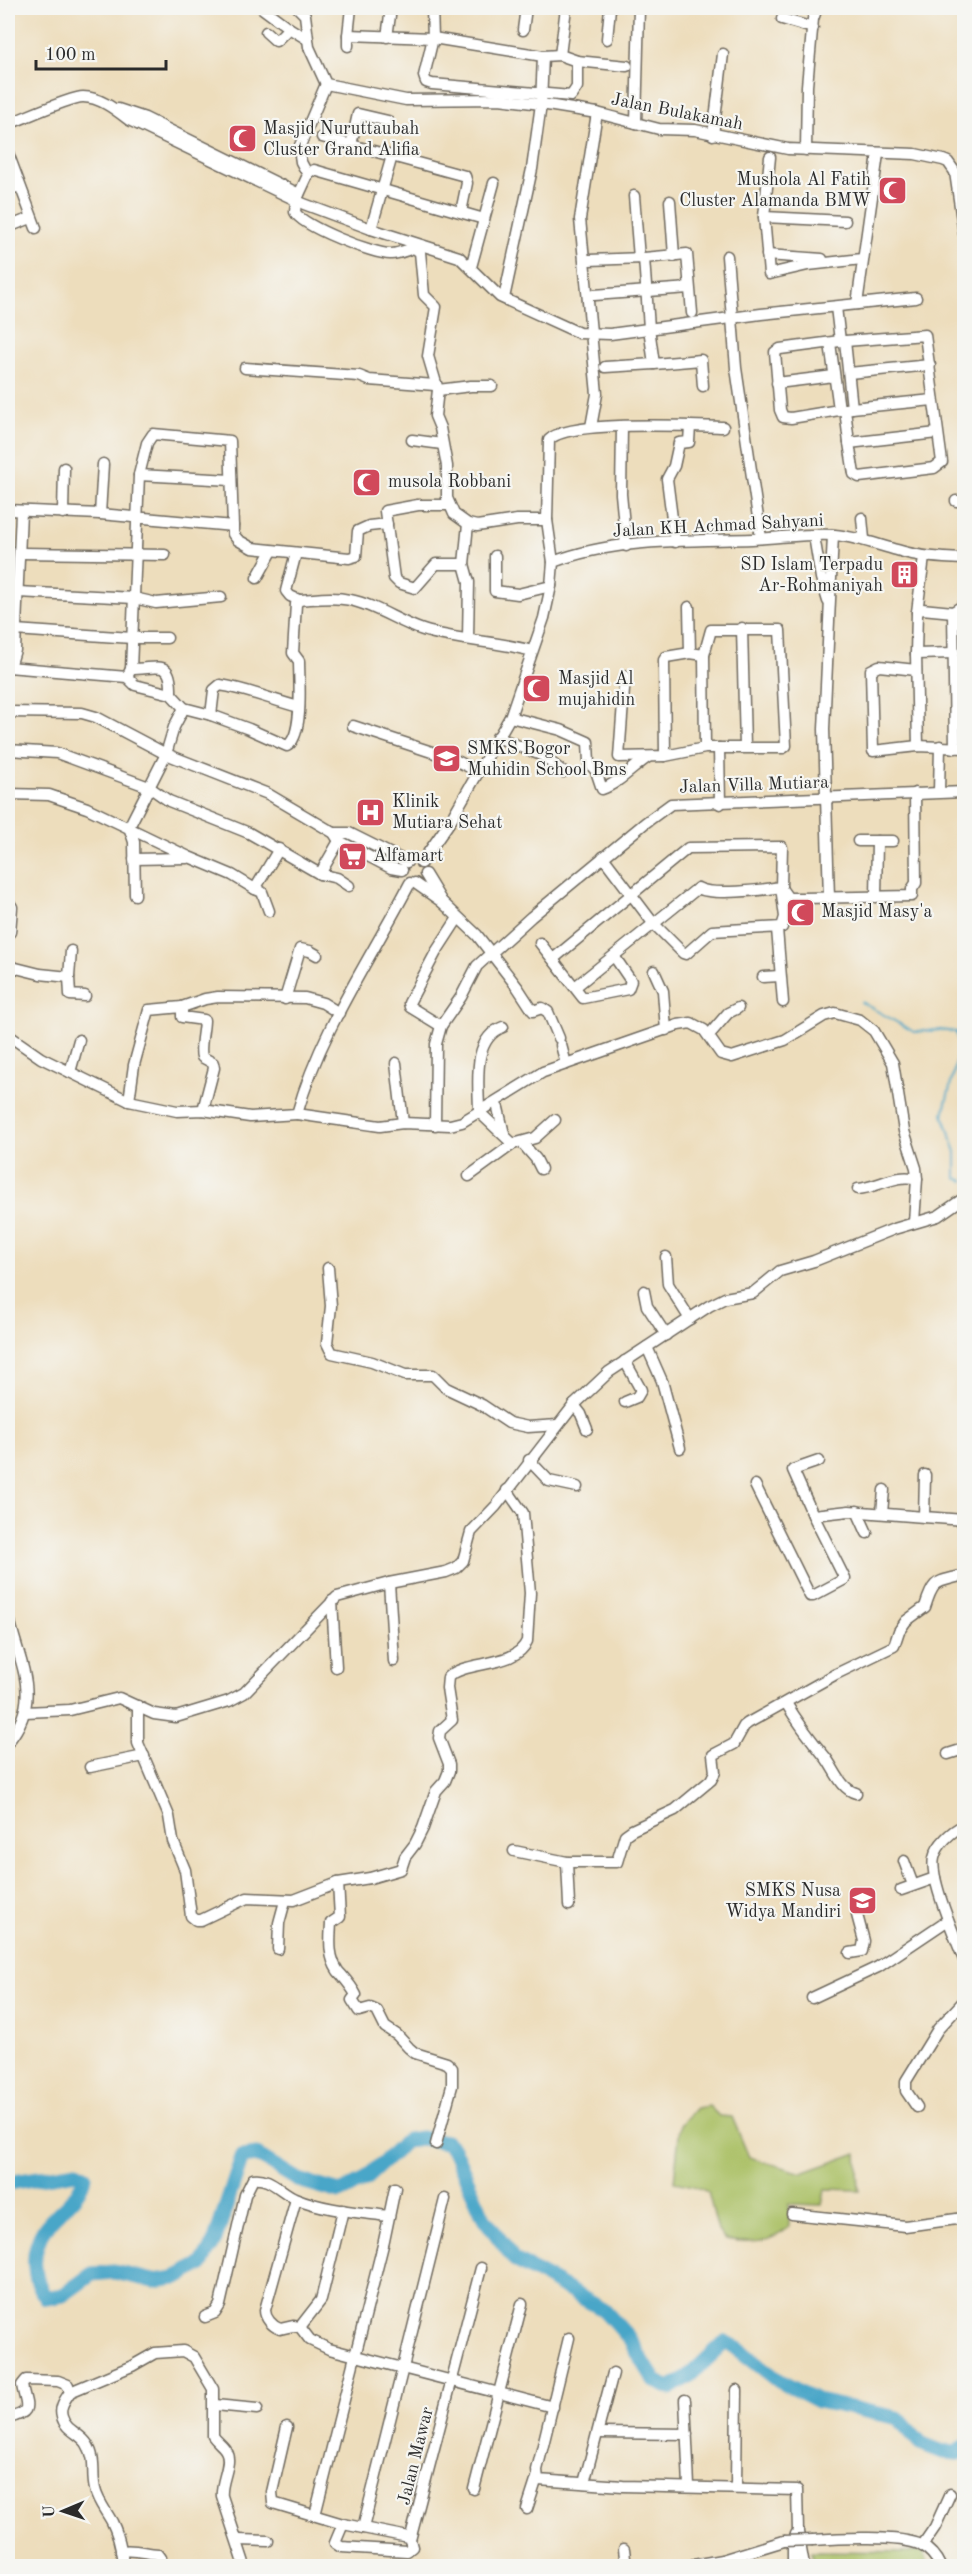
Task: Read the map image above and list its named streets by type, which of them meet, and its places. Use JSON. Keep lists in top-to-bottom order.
{
  "streets": {
    "street": [
      "Jalan Bulakamah",
      "Jalan KH Achmad Sahyani",
      "Jalan Villa Mutiara",
      "Jalan Mawar"
    ]
  },
  "places": {
    "mosque": [
      "Masjid Nuruttaubah Cluster Grand Alifia",
      "Mushola Al Fatih Cluster Alamanda BMW",
      "musola Robbani",
      "Masjid Al mujahidin",
      "Masjid Masy'a"
    ],
    "building": ["SD Islam Terpadu Ar-Rohmaniyah"],
    "school or university": ["SMKS Bogor Muhidin School Bms", "SMKS Nusa Widya Mandiri"],
    "hospital": ["Klinik Mutiara Sehat"],
    "supermarket": ["Alfamart"]
  },
  "scale_bar": "100 m",
  "north": "left"
}
